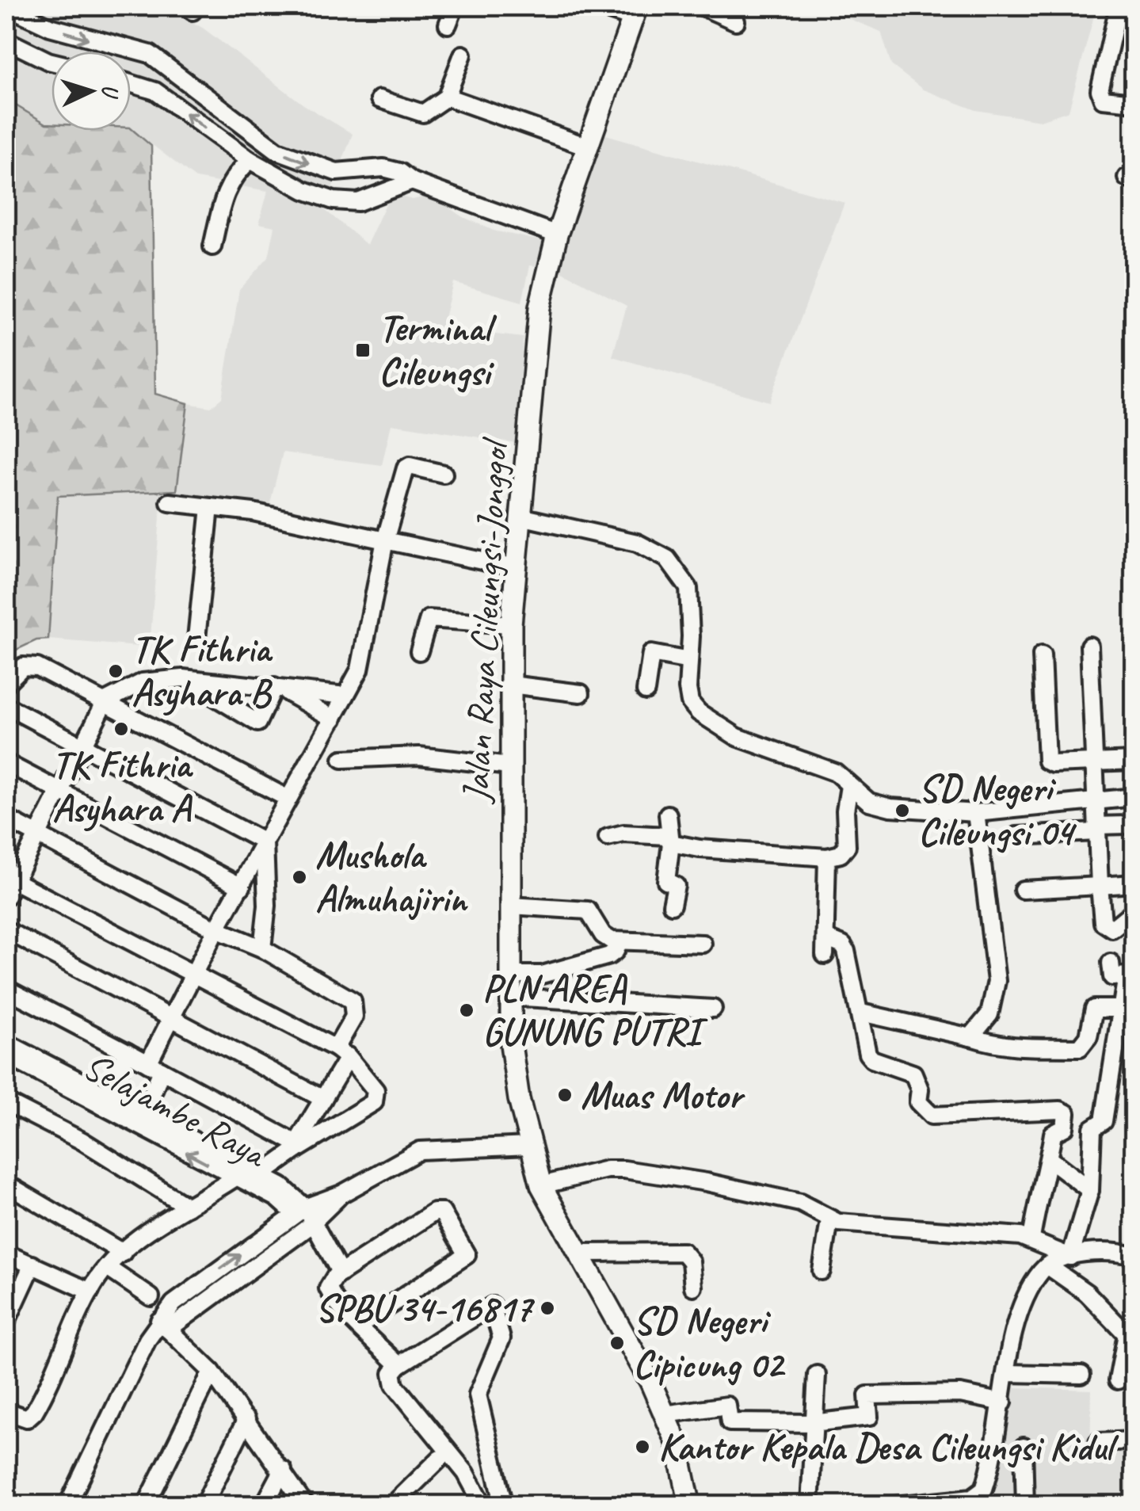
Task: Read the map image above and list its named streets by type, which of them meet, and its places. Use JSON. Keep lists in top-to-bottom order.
{
  "streets": {
    "main road": ["Jalan Raya Cileungsi-Jonggol"],
    "street": ["Selajambe Raya"]
  },
  "places": {
    "transit": ["Terminal Cileungsi"],
    "other": [
      "TK Fithria Asyhara B",
      "TK Fithria Asyhara A",
      "SD Negeri Cileungsi 04",
      "Mushola Almuhajirin",
      "PLN AREA GUNUNG PUTRI",
      "Muas Motor",
      "SPBU 34-16817",
      "SD Negeri Cipicung 02",
      "Kantor Kepala Desa Cileungsi Kidul"
    ]
  },
  "north": "right"
}
